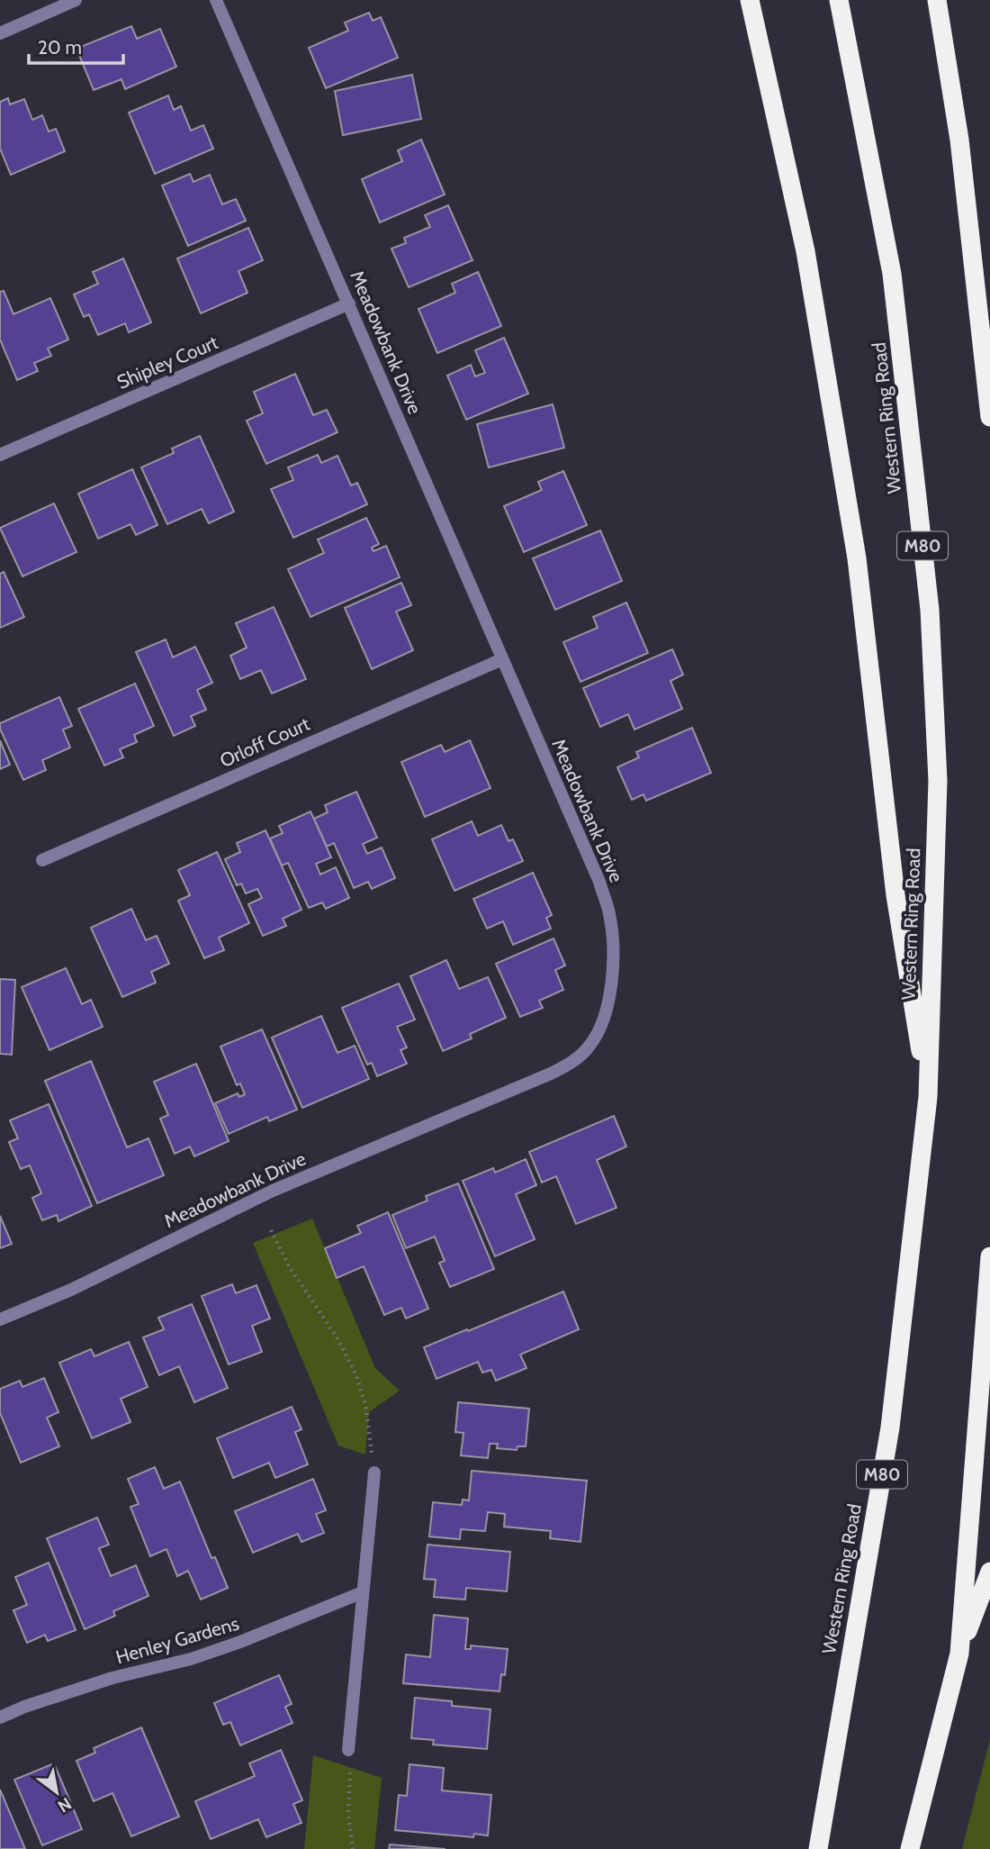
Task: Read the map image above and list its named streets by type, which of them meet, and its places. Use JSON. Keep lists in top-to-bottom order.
{
  "streets": {
    "highway": ["Western Ring Road", "M80"],
    "street": [
      "Meadowbank Drive",
      "Shipley Court",
      "Orloff Court",
      "Henley Gardens"
    ]
  },
  "crossings": [
    ["Meadowbank Drive", "Shipley Court"],
    ["Meadowbank Drive", "Orloff Court"]
  ],
  "scale_bar": "20 m",
  "north": "bottom right"
}
